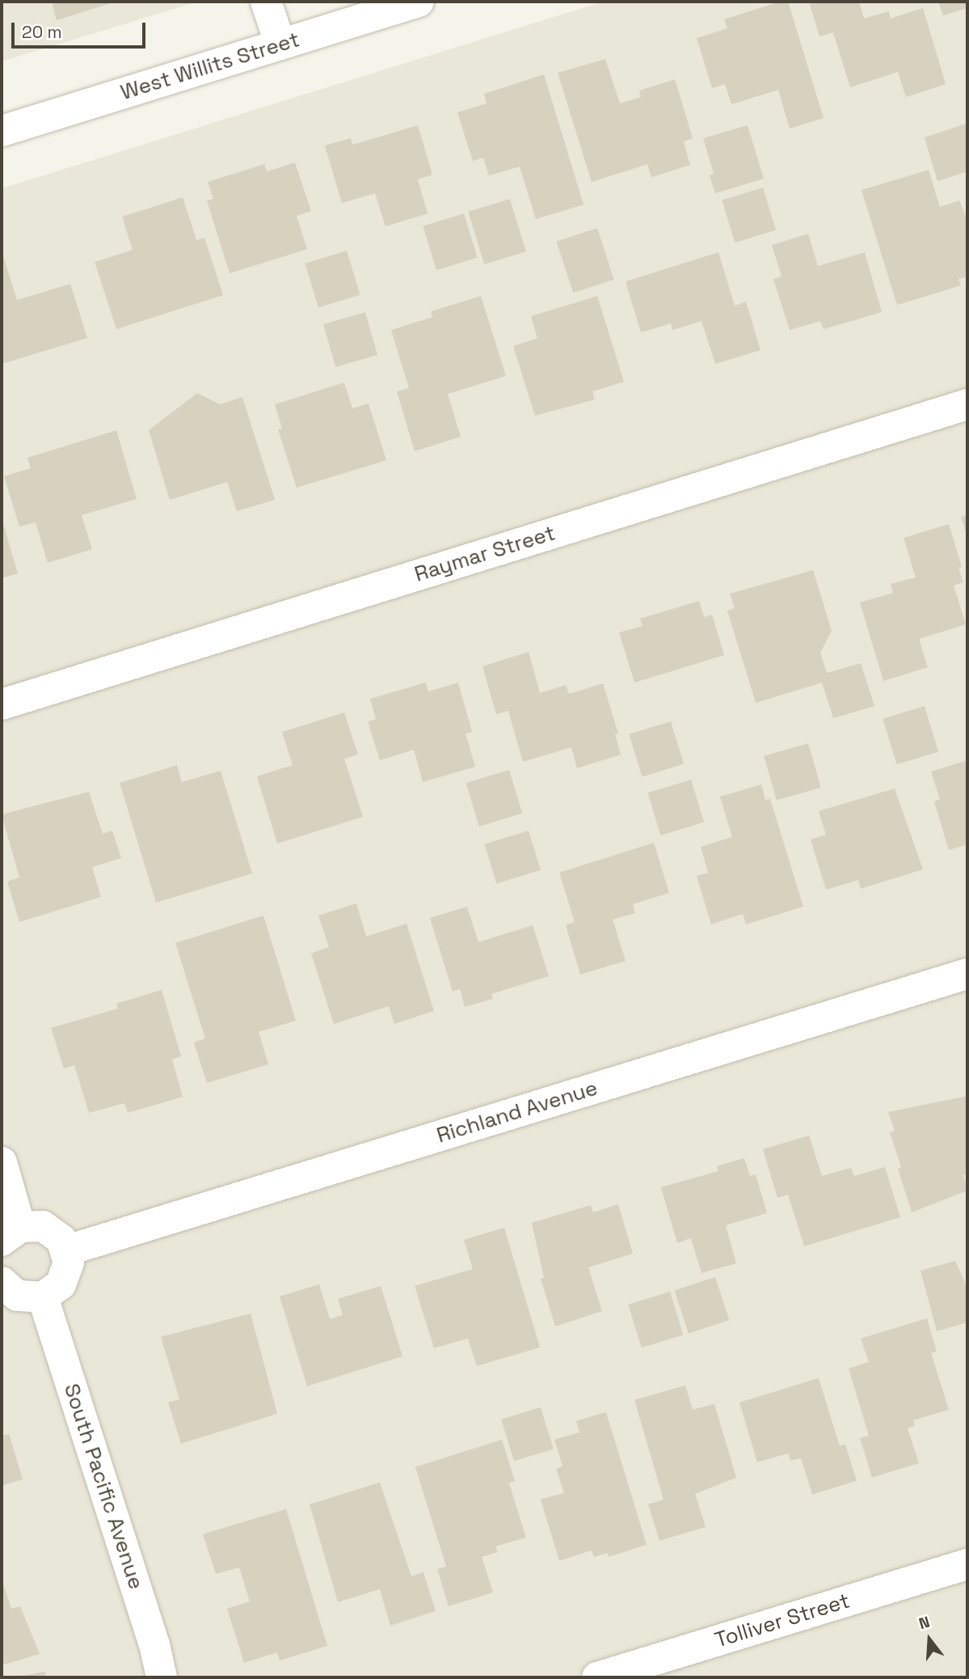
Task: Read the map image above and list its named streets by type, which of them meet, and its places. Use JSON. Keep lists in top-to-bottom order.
{
  "streets": {
    "street": [
      "West Willits Street",
      "Raymar Street",
      "Richland Avenue",
      "South Pacific Avenue",
      "Tolliver Street"
    ]
  },
  "scale_bar": "20 m",
  "north": "top"
}
